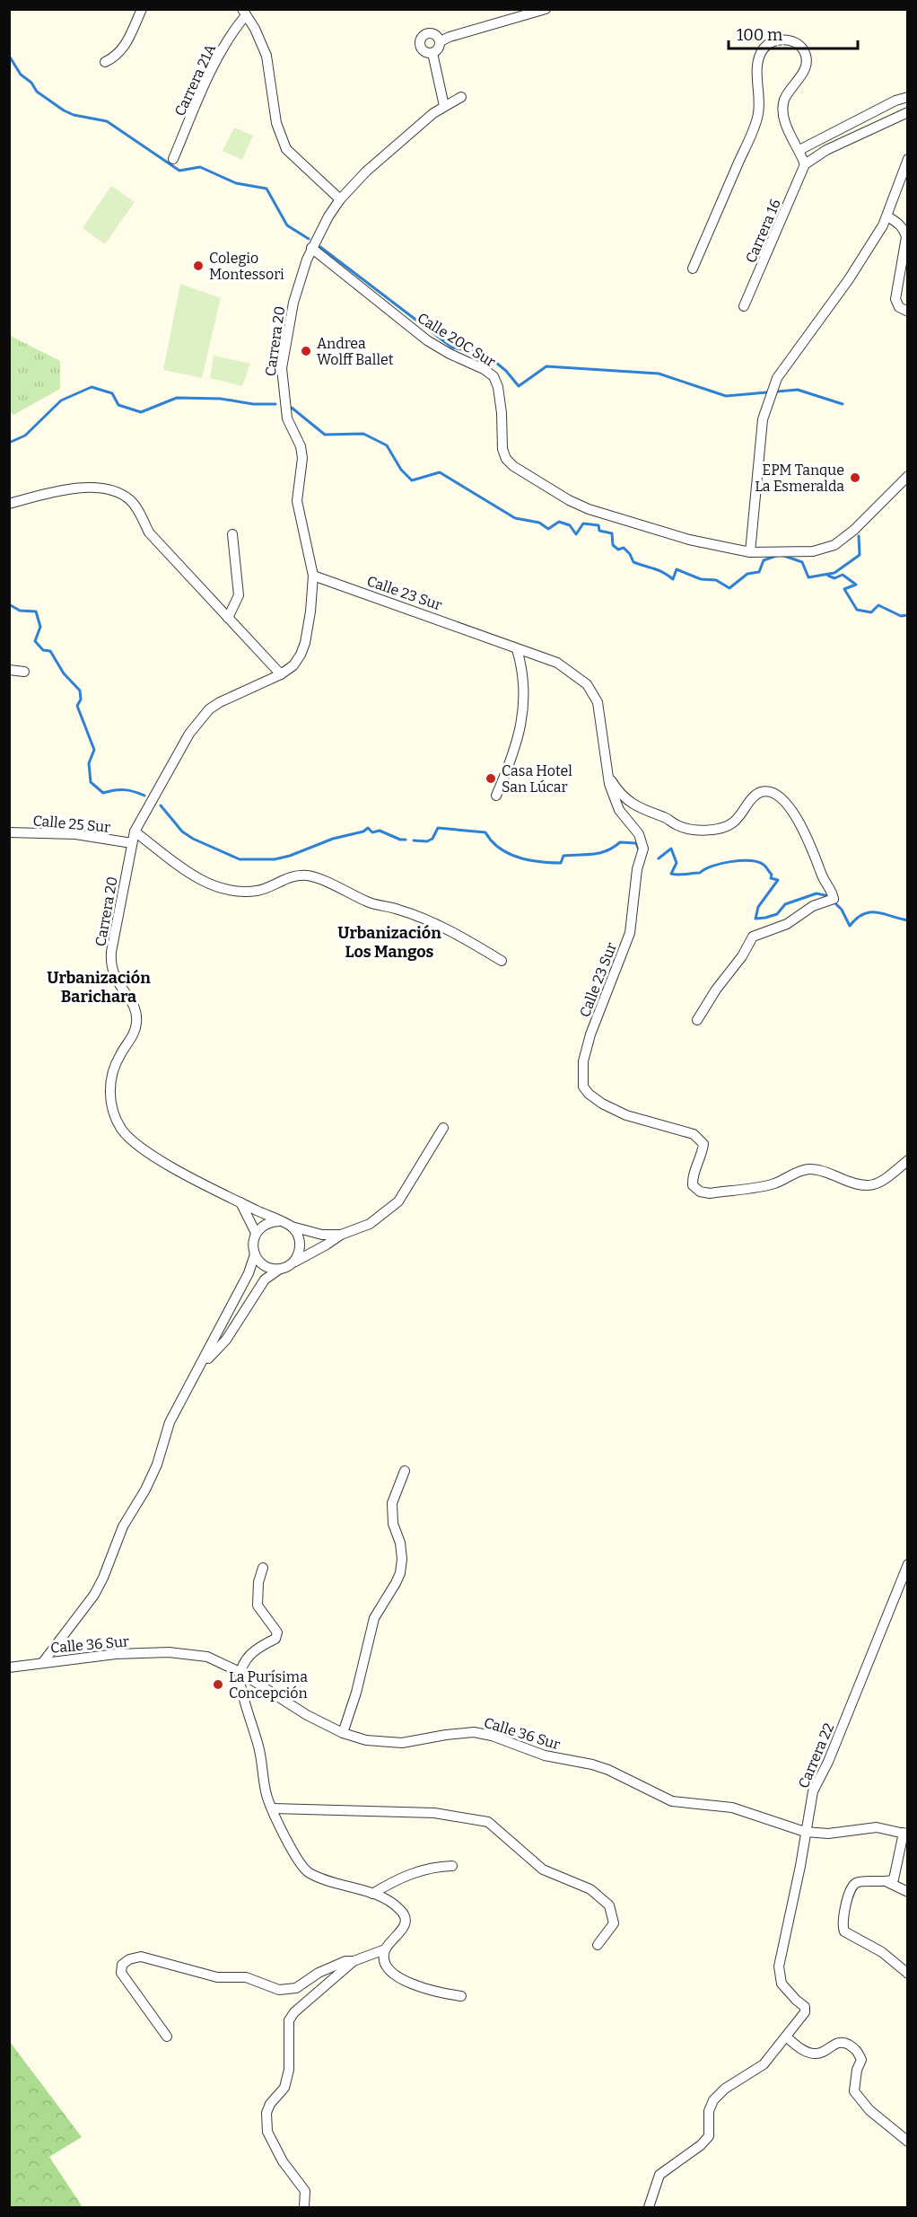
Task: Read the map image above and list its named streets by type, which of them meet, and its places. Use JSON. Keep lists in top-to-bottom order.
{
  "streets": {
    "street": [
      "Carrera 21A",
      "Carrera 16",
      "Calle 20C Sur",
      "Carrera 20",
      "Calle 23 Sur",
      "Calle 25 Sur",
      "Calle 36 Sur",
      "Carrera 22"
    ]
  },
  "crossings": [
    ["Calle 20C Sur", "Carrera 20"],
    ["Carrera 20", "Calle 23 Sur"],
    ["Carrera 20", "Calle 25 Sur"],
    ["Calle 36 Sur", "Carrera 22"]
  ],
  "districts": ["Urbanización Los Mangos", "Urbanización Barichara"],
  "places": [
    "Colegio Montessori",
    "Andrea Wolff Ballet",
    "EPM Tanque La Esmeralda",
    "Casa Hotel San Lúcar",
    "La Purísima Concepción"
  ],
  "scale_bar": "100 m"
}
